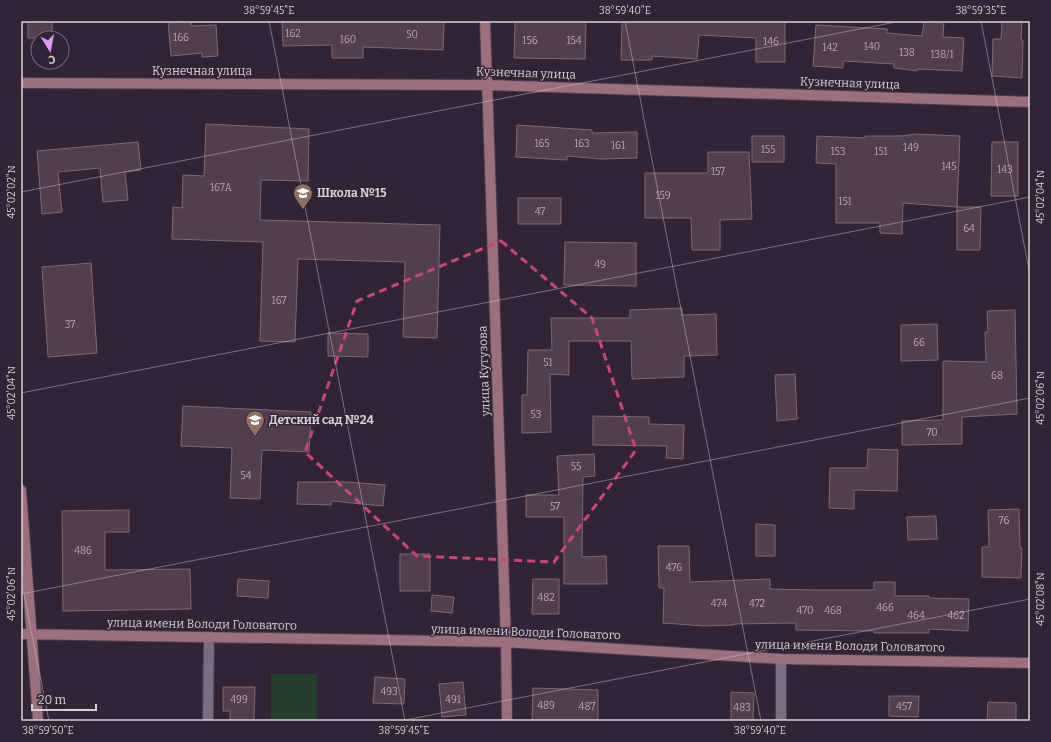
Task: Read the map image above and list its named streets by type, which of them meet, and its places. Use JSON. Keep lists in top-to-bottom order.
{
  "streets": {
    "street": ["Кузнечная улица", "улица Кутузова", "улица имени Володи Головатого"]
  },
  "crossings": [
    ["Кузнечная улица", "улица Кутузова"],
    ["улица Кутузова", "улица имени Володи Головатого"]
  ],
  "places": {
    "school or university": ["Школа №15", "Детский сад №24"]
  },
  "house_numbers": [
    "162",
    "50",
    "166",
    "160",
    "156",
    "154",
    "146",
    "140",
    "142",
    "138",
    "138/1",
    "165",
    "163",
    "161",
    "149",
    "155",
    "153",
    "151",
    "145",
    "143",
    "157",
    "167А",
    "159",
    "151",
    "47",
    "64",
    "49",
    "167",
    "37",
    "66",
    "51",
    "68",
    "53",
    "70",
    "55",
    "54",
    "57",
    "76",
    "486",
    "476",
    "482",
    "474",
    "472",
    "466",
    "470",
    "468",
    "464",
    "462",
    "493",
    "499",
    "491",
    "489",
    "487",
    "457",
    "483"
  ],
  "scale_bar": "20 m",
  "north": "bottom",
  "coordinates": [
    "38°59'45\"E",
    "38°59'40\"E",
    "38°59'35\"E",
    "45°02'02\"N",
    "45°02'04\"N",
    "45°02'06\"N",
    "45°02'08\"N",
    "38°59'50\"E"
  ]
}
